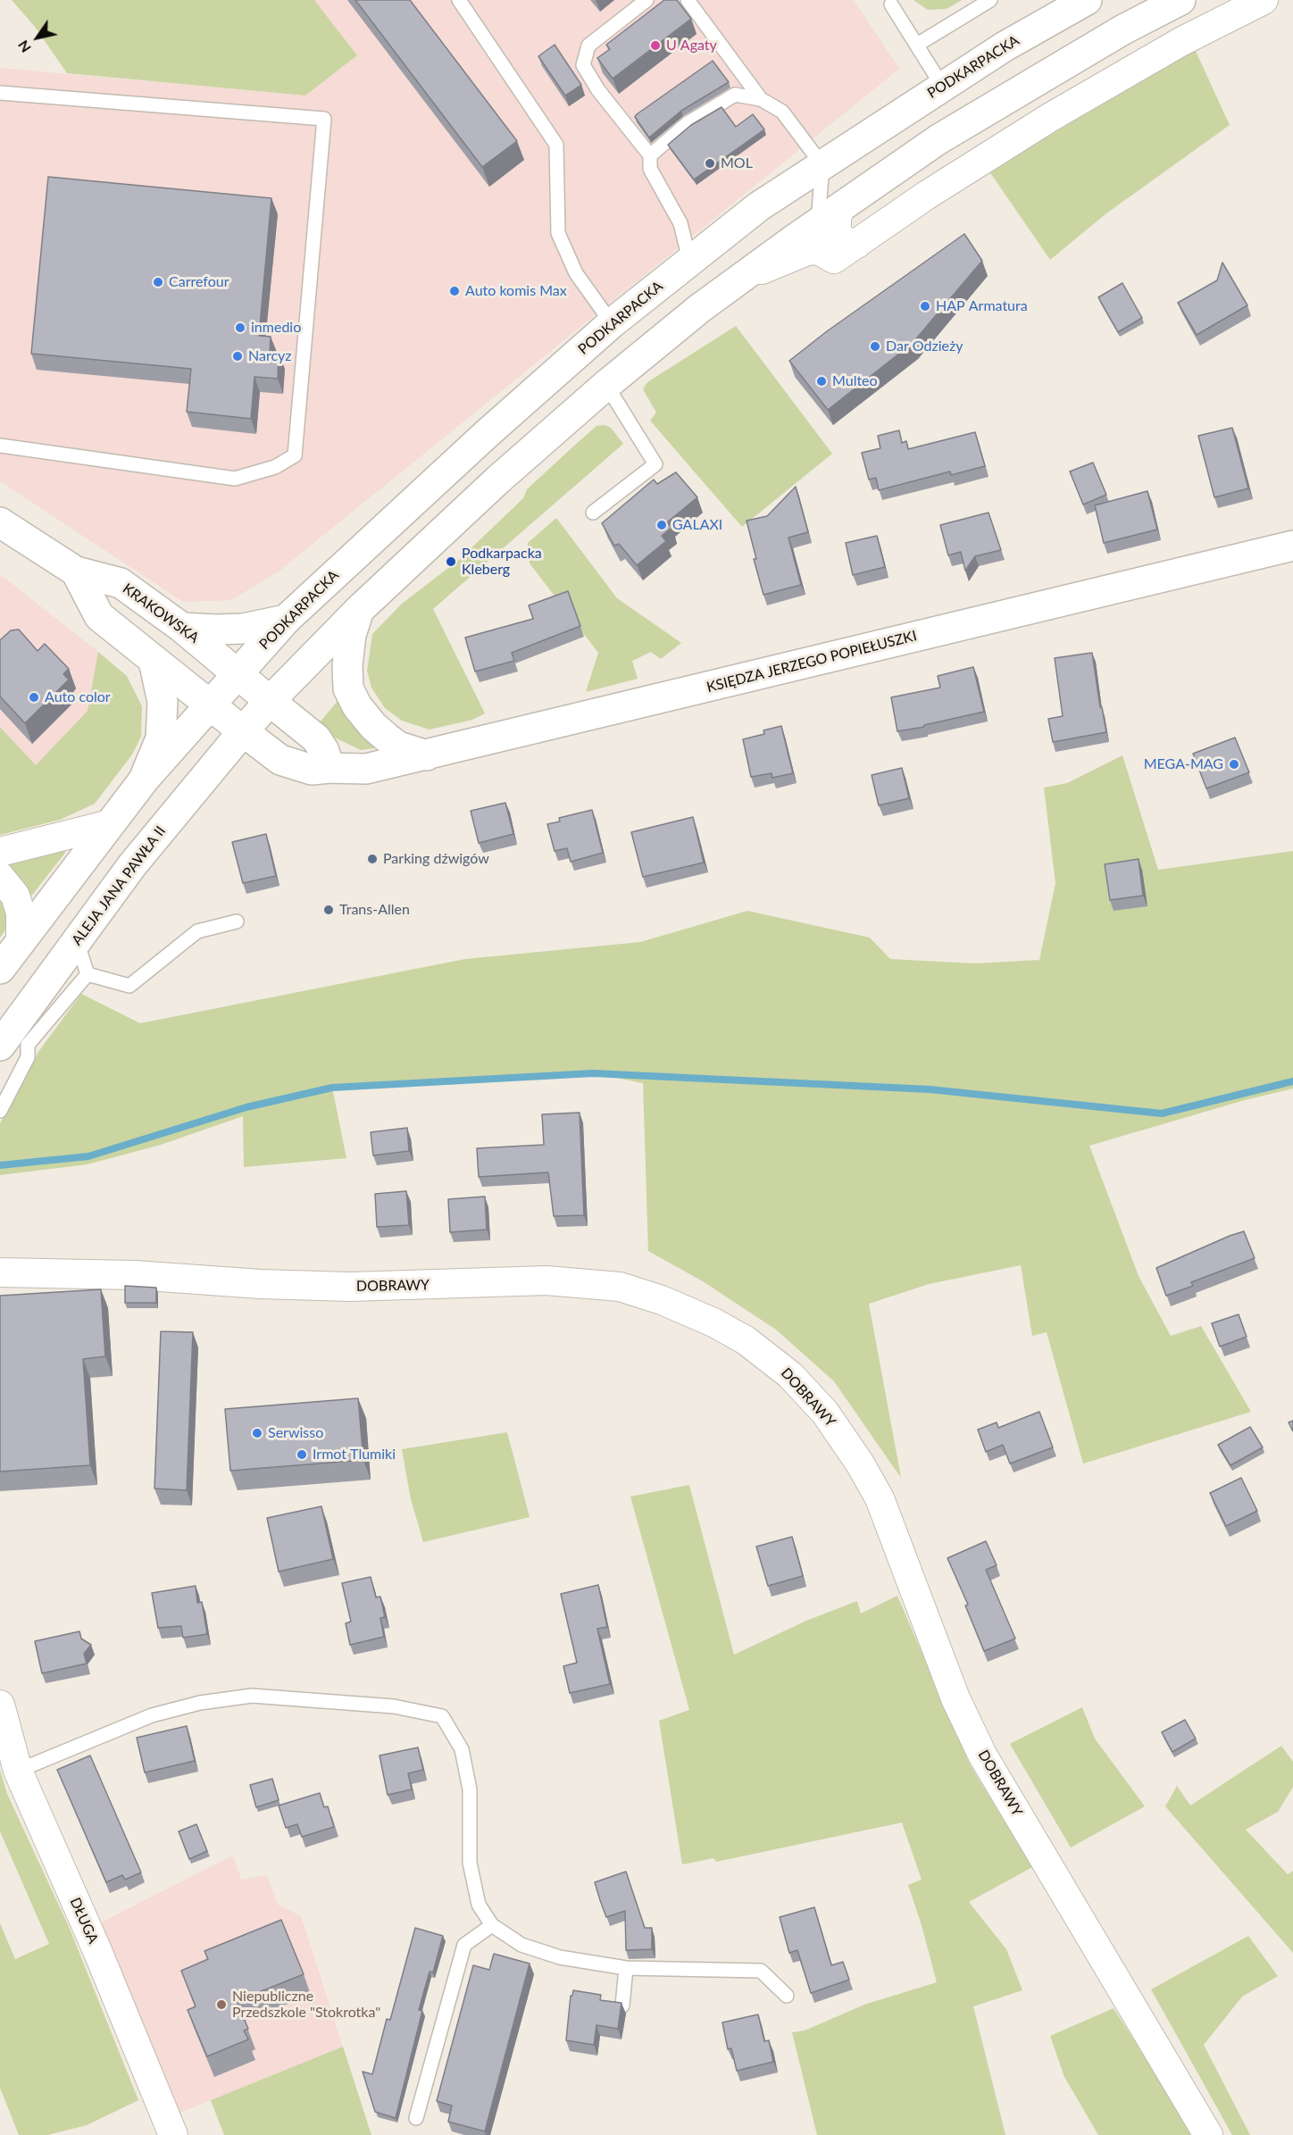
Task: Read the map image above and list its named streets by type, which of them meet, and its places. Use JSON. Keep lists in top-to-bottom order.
{
  "streets": {
    "main road": [
      "PODKARPACKA",
      "KRAKOWSKA",
      "KSIĘDZA JERZEGO POPIEŁUSZKI",
      "ALEJA JANA PAWŁA II"
    ],
    "street": ["DOBRAWY", "DŁUGA"]
  },
  "crossings": [
    ["PODKARPACKA", "KRAKOWSKA"],
    ["PODKARPACKA", "KSIĘDZA JERZEGO POPIEŁUSZKI"],
    ["KRAKOWSKA", "KSIĘDZA JERZEGO POPIEŁUSZKI"],
    ["KSIĘDZA JERZEGO POPIEŁUSZKI", "ALEJA JANA PAWŁA II"]
  ],
  "places": [
    "U Agaty",
    "MOL",
    "Carrefour",
    "Auto komis Max",
    "HAP Armatura",
    "inmedio",
    "Dar Odzieży",
    "Narcyz",
    "Multeo",
    "GALAXI",
    "Podkarpacka Kleberg",
    "Auto color",
    "MEGA-MAG",
    "Parking dźwigów",
    "Trans-Allen",
    "Serwisso",
    "Irmot Tlumiki",
    "Niepubliczne Przedszkole \"Stokrotka\""
  ],
  "north": "bottom left"
}
